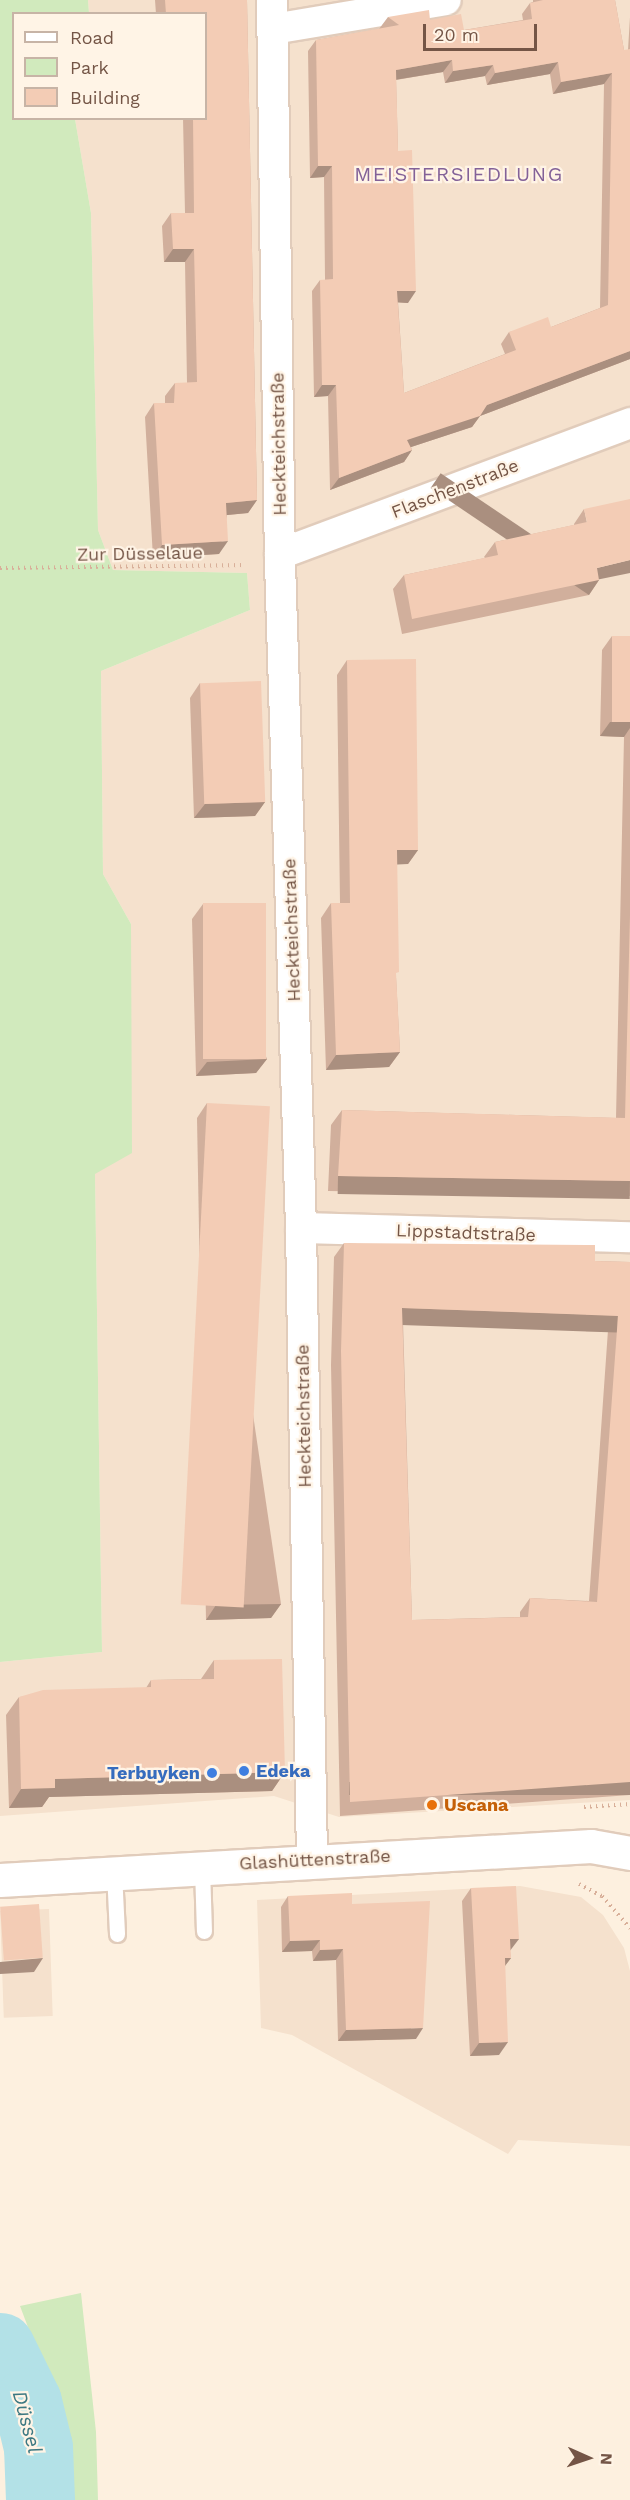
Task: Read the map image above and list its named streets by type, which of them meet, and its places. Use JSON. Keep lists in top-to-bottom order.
{
  "streets": {
    "main road": ["Glashüttenstraße"],
    "street": ["Heckteichstraße", "Flaschenstraße", "Lippstadtstraße"],
    "path": ["Zur Düsselaue"]
  },
  "crossings": [
    ["Heckteichstraße", "Flaschenstraße"],
    ["Heckteichstraße", "Zur Düsselaue"],
    ["Heckteichstraße", "Lippstadtstraße"],
    ["Heckteichstraße", "Glashüttenstraße"],
    ["Flaschenstraße", "Zur Düsselaue"]
  ],
  "districts": ["MEISTERSIEDLUNG"],
  "water": ["Düssel"],
  "places": ["Edeka", "Terbuyken", "Uscana"],
  "legend": ["Road", "Park", "Building"],
  "scale_bar": "20 m",
  "north": "right"
}
